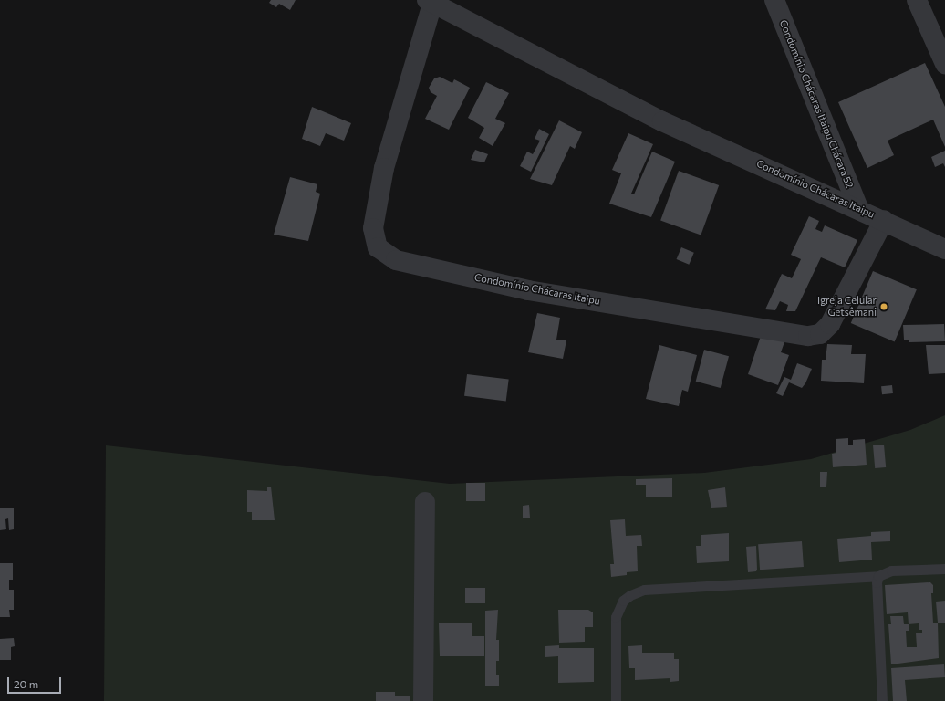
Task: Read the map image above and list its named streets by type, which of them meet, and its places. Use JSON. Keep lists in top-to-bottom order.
{
  "streets": {
    "street": ["Condomínio Chácaras Itaipu Chácara 52", "Condomínio Chácaras Itaipu"]
  },
  "crossings": [
    ["Condomínio Chácaras Itaipu Chácara 52", "Condomínio Chácaras Itaipu"]
  ],
  "places": ["Igreja Celular Getsêmani"],
  "scale_bar": "20 m"
}
